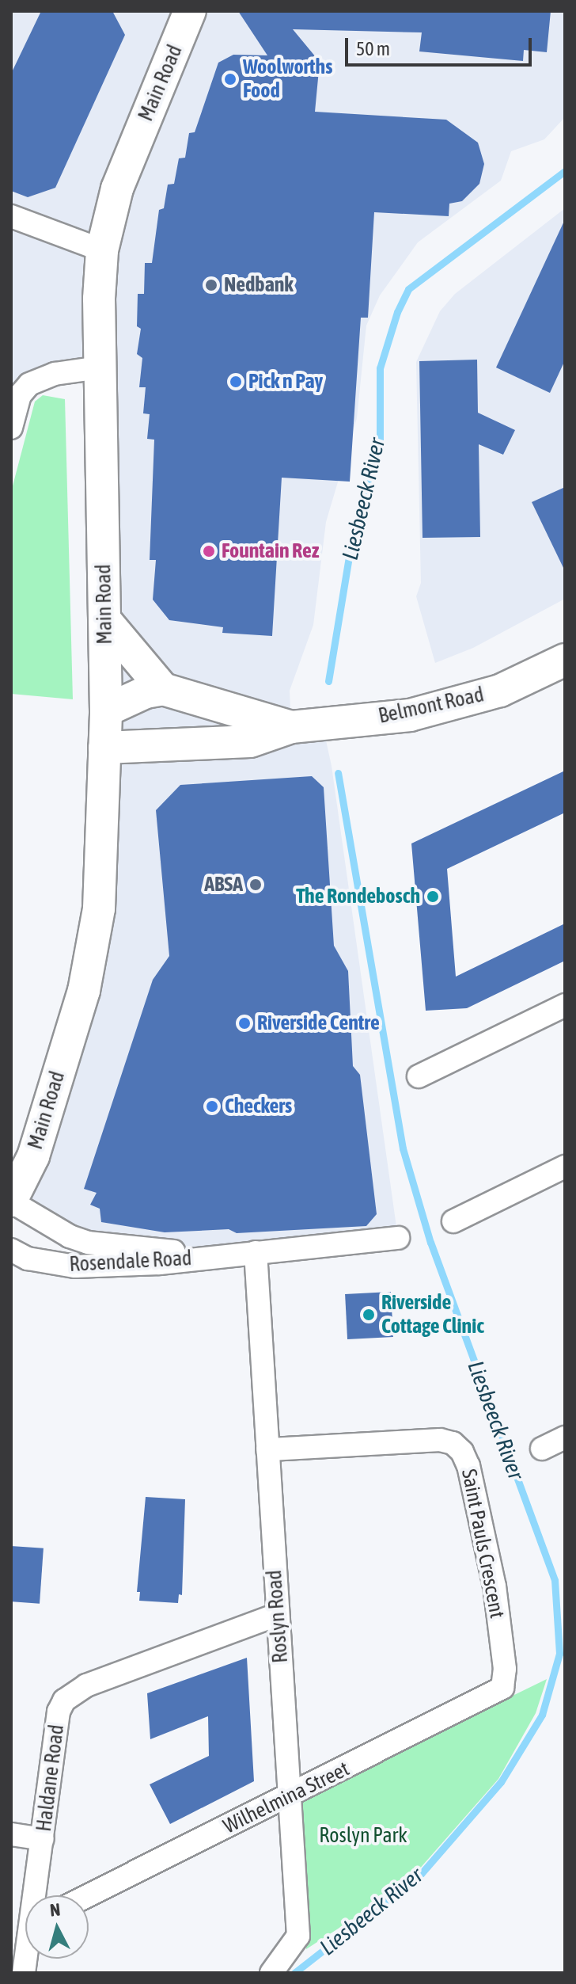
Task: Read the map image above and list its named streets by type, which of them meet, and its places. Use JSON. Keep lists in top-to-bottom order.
{
  "streets": {
    "main road": ["Main Road", "Belmont Road"],
    "street": [
      "Rosendale Road",
      "Saint Pauls Crescent",
      "Roslyn Road",
      "Haldane Road",
      "Wilhelmina Street"
    ]
  },
  "crossings": [
    ["Main Road", "Belmont Road"],
    ["Main Road", "Rosendale Road"],
    ["Rosendale Road", "Roslyn Road"],
    ["Saint Pauls Crescent", "Roslyn Road"],
    ["Saint Pauls Crescent", "Wilhelmina Street"],
    ["Roslyn Road", "Haldane Road"],
    ["Roslyn Road", "Wilhelmina Street"]
  ],
  "water": ["Liesbeeck River"],
  "parks": ["Roslyn Park"],
  "places": [
    "Woolworths Food",
    "Nedbank",
    "Pick n Pay",
    "Fountain Rez",
    "ABSA",
    "The Rondebosch",
    "Riverside Centre",
    "Checkers",
    "Riverside Cottage Clinic"
  ],
  "scale_bar": "50 m",
  "north": "top"
}
